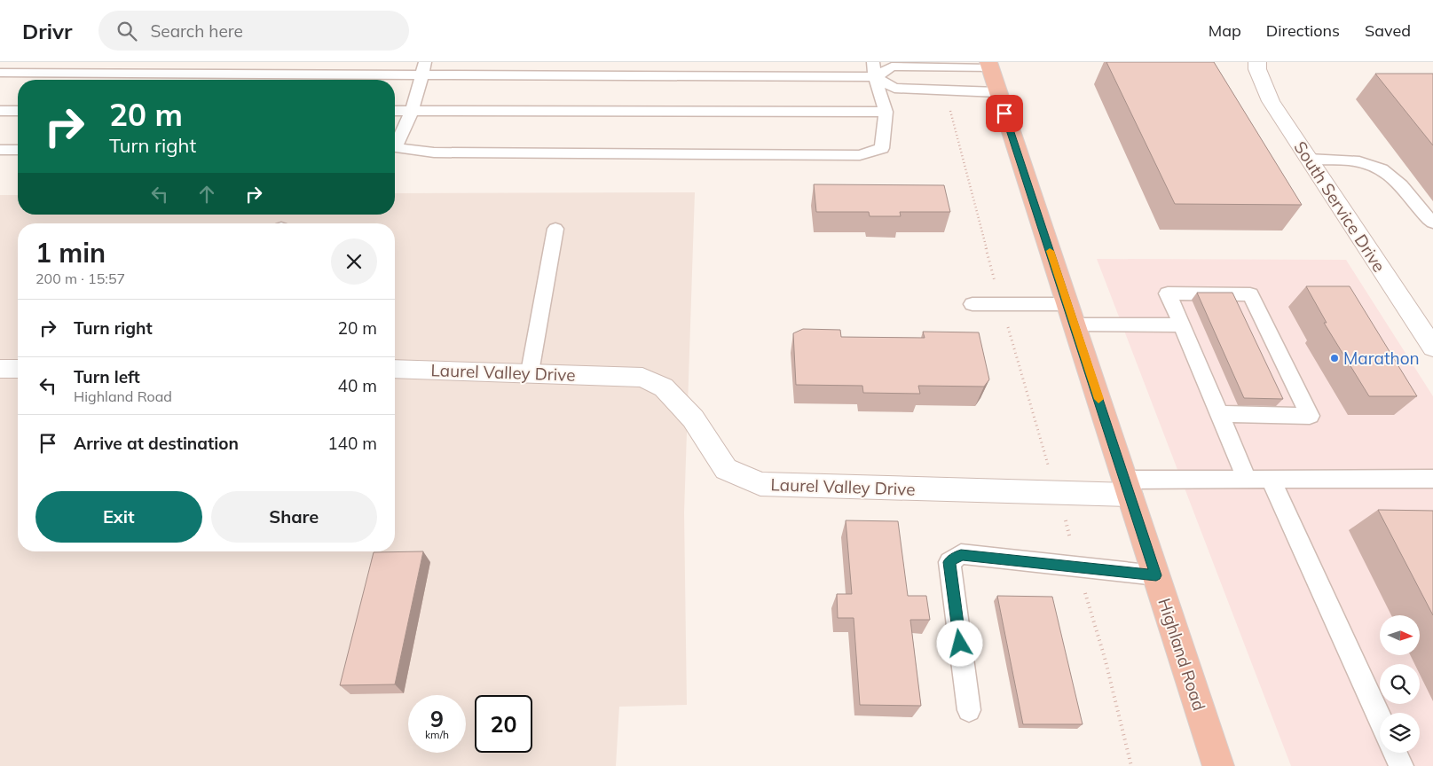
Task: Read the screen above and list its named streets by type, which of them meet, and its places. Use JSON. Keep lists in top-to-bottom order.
{
  "streets": {
    "highway": ["Highland Road"],
    "street": ["South Service Drive", "Laurel Valley Drive"]
  },
  "crossings": [
    ["Laurel Valley Drive", "Highland Road"]
  ],
  "places": ["Marathon"],
  "north": "right",
  "page": {
    "header": "Drivr",
    "search": "Search here",
    "nav": ["Map", "Directions", "Saved"],
    "turn": ["20 m", "Turn right"],
    "heading": ["1 min", "200 m · 15:57"],
    "list": [
      {
        "name": "Turn right",
        "value": "20 m"
      },
      {
        "name": "Turn left",
        "note": "Highland Road",
        "value": "40 m"
      },
      {
        "name": "Arrive at destination",
        "value": "140 m"
      }
    ],
    "buttons": ["Exit", "Share"],
    "speed": "9 km/h",
    "limit": "20"
  }
}
